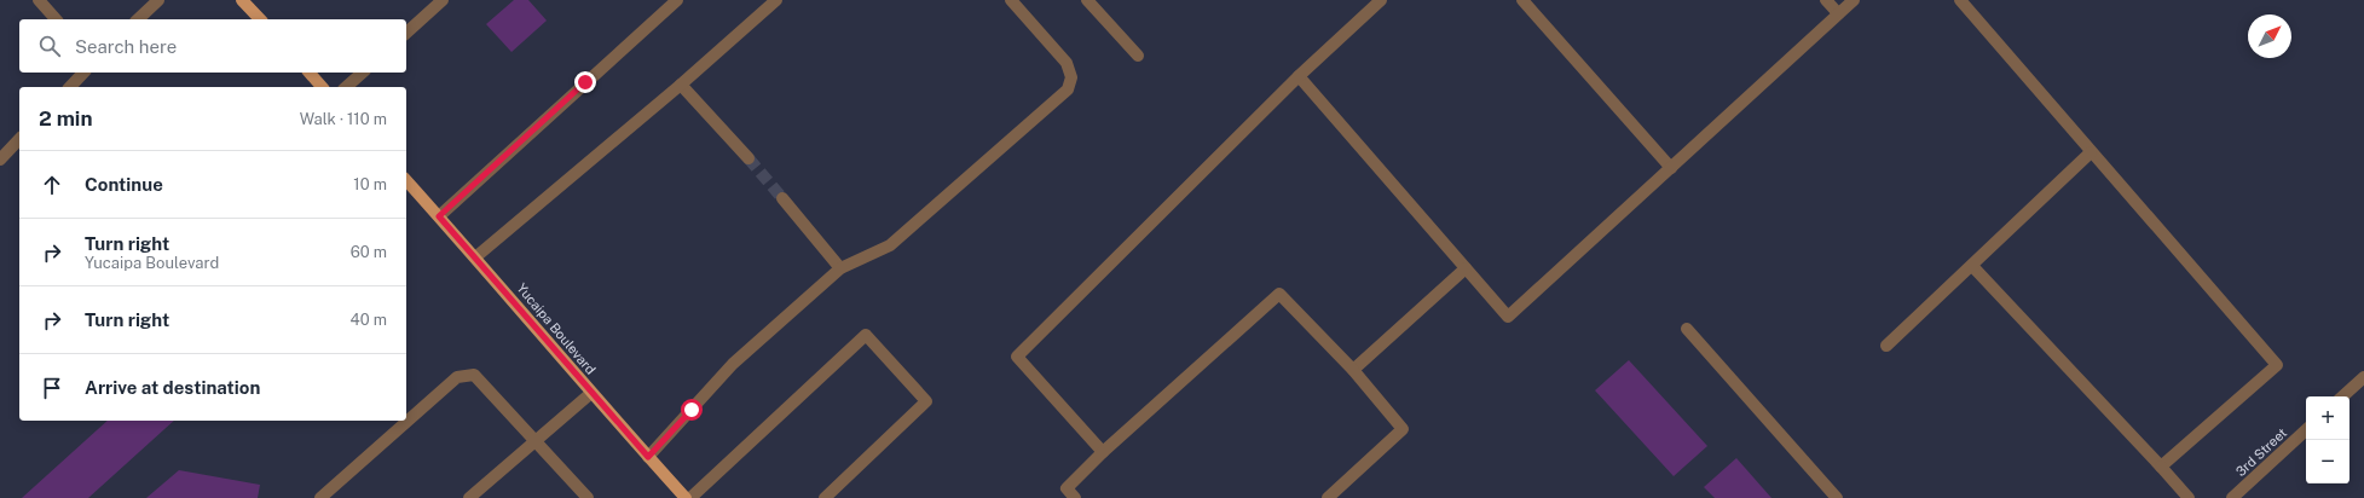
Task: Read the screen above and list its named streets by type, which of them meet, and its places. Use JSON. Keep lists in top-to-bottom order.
{
  "streets": {
    "main road": ["Yucaipa Boulevard"],
    "street": ["3rd Street"]
  },
  "north": "top right",
  "page": {
    "search": "Search here",
    "heading": ["2 min", "Walk · 110 m"],
    "list": [
      ["Continue", "10 m"],
      ["Turn right", "Yucaipa Boulevard", "60 m"],
      ["Turn right", "40 m"],
      "Arrive at destination"
    ],
    "map_buttons": ["+", "−"]
  }
}
